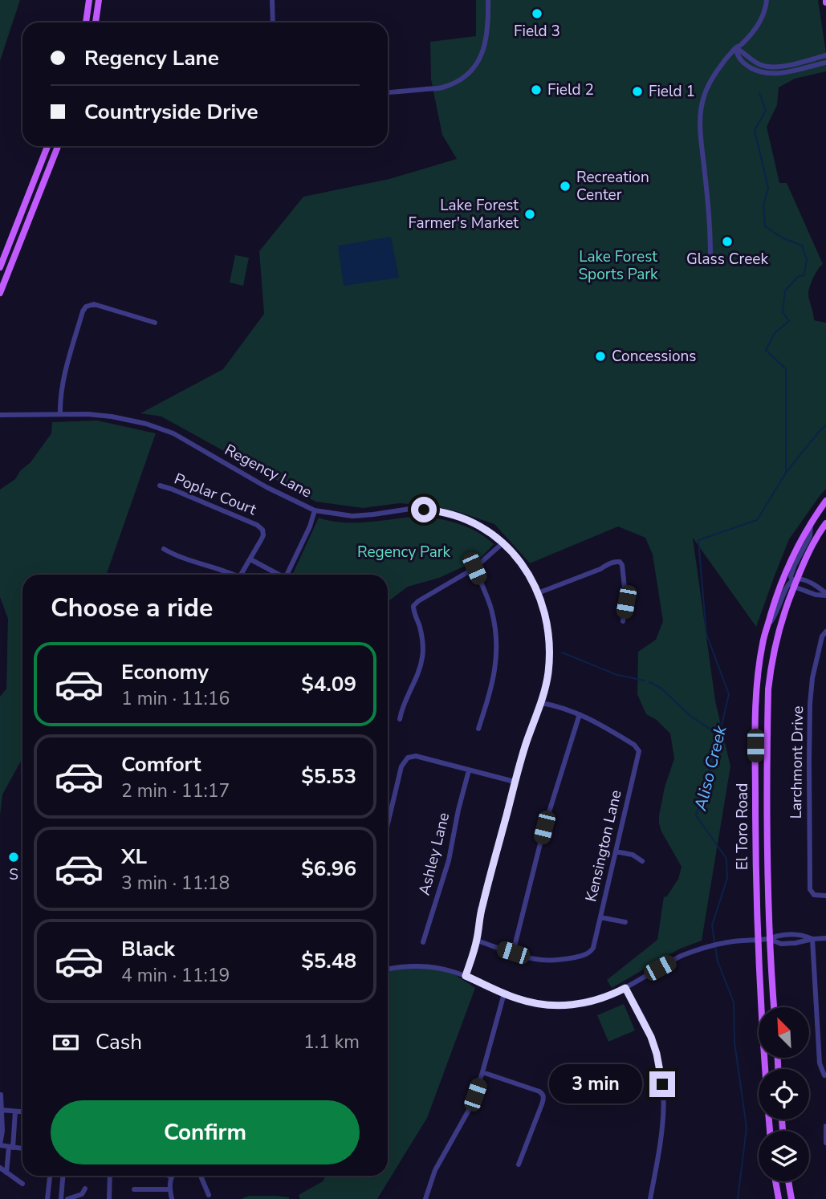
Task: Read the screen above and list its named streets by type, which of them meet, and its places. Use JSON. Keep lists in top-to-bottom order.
{
  "streets": {
    "main road": ["El Toro Road"],
    "street": [
      "Regency Lane",
      "Poplar Court",
      "Larchmont Drive",
      "Kensington Lane",
      "Ashley Lane"
    ]
  },
  "water": ["Aliso Creek"],
  "parks": ["Lake Forest Sports Park", "Regency Park"],
  "places": [
    "Field 3",
    "Field 2",
    "Field 1",
    "Recreation Center",
    "Lake Forest Farmer's Market",
    "Glass Creek",
    "Concessions",
    "S"
  ],
  "north": "top left",
  "page": {
    "banner": ["Regency Lane", "Countryside Drive"],
    "heading": "Choose a ride",
    "list": [
      {
        "name": "Economy",
        "note": "1 min · 11:16",
        "value": "$4.09"
      },
      {
        "name": "Comfort",
        "note": "2 min · 11:17",
        "value": "$5.53"
      },
      {
        "name": "XL",
        "note": "3 min · 11:18",
        "value": "$6.96"
      },
      {
        "name": "Black",
        "note": "4 min · 11:19",
        "value": "$5.48"
      }
    ],
    "pay": ["Cash", "1.1 km"],
    "bubble": "3 min",
    "buttons": "Confirm"
  }
}
